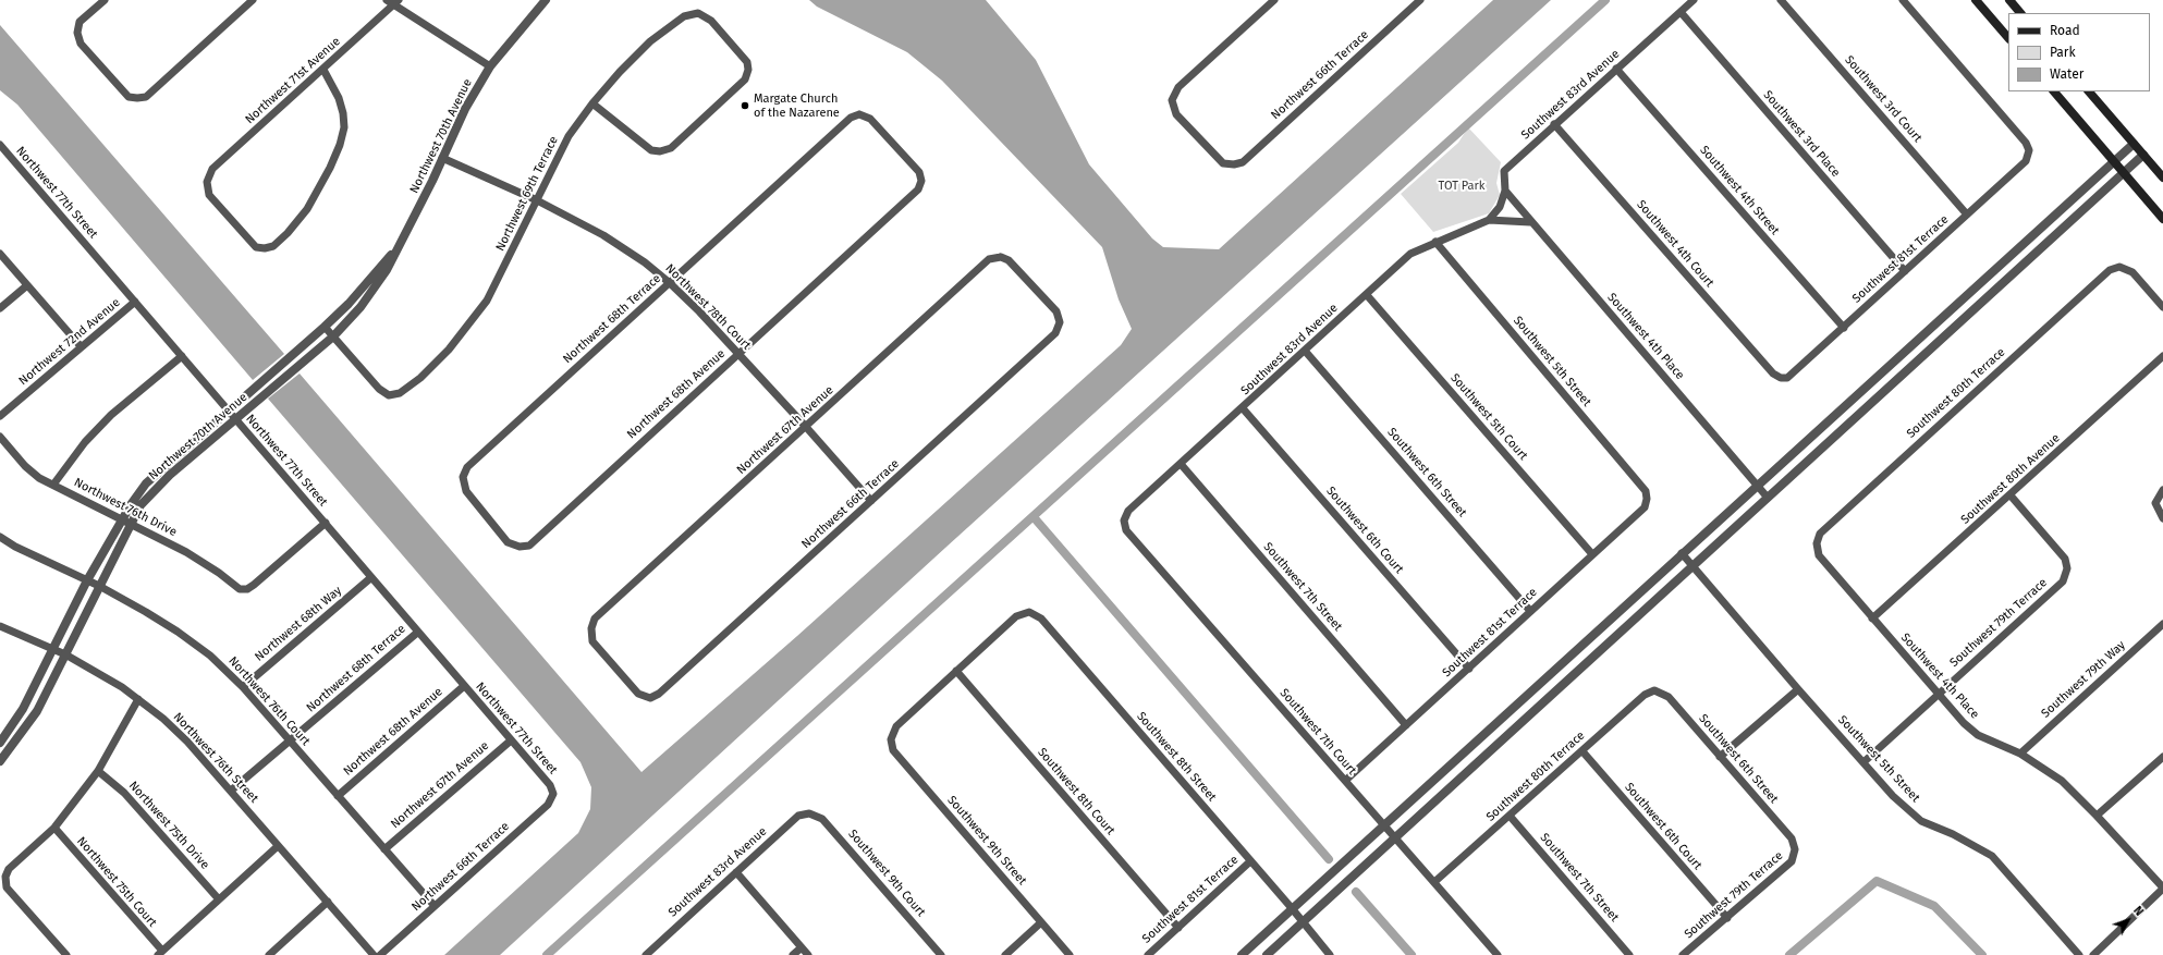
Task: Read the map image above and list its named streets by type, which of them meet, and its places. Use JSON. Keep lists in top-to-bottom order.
{
  "streets": {
    "street": [
      "Northwest 66th Terrace",
      "Northwest 71st Avenue",
      "Southwest 83rd Avenue",
      "Southwest 3rd Court",
      "Southwest 3rd Place",
      "Northwest 70th Avenue",
      "Southwest 4th Street",
      "Northwest 77th Street",
      "Northwest 69th Terrace",
      "Southwest 4th Court",
      "Southwest 81st Terrace",
      "Northwest 78th Court",
      "Northwest 68th Terrace",
      "Southwest 4th Place",
      "Northwest 72nd Avenue",
      "Southwest 5th Street",
      "Southwest 80th Terrace",
      "Northwest 68th Avenue",
      "Southwest 5th Court",
      "Northwest 67th Avenue",
      "Southwest 6th Street",
      "Southwest 80th Avenue",
      "Northwest 76th Drive",
      "Southwest 6th Court",
      "Southwest 7th Street",
      "Southwest 79th Terrace",
      "Northwest 68th Way",
      "Southwest 79th Way",
      "Northwest 76th Court",
      "Southwest 7th Court",
      "Southwest 8th Street",
      "Northwest 76th Street",
      "Southwest 8th Court",
      "Northwest 75th Drive",
      "Southwest 9th Street",
      "Southwest 9th Court",
      "Northwest 75th Court"
    ]
  },
  "crossings": [
    ["Northwest 66th Terrace", "Northwest 77th Street"],
    ["Northwest 66th Terrace", "Northwest 78th Court"],
    ["Northwest 66th Terrace", "Northwest 67th Avenue"],
    ["Northwest 66th Terrace", "Northwest 76th Court"],
    ["Southwest 83rd Avenue", "Southwest 3rd Place"],
    ["Southwest 83rd Avenue", "Southwest 4th Street"],
    ["Southwest 83rd Avenue", "Southwest 4th Court"],
    ["Southwest 83rd Avenue", "Southwest 4th Place"],
    ["Southwest 83rd Avenue", "Southwest 5th Street"],
    ["Southwest 83rd Avenue", "Southwest 5th Court"],
    ["Southwest 83rd Avenue", "Southwest 6th Street"],
    ["Southwest 83rd Avenue", "Southwest 6th Court"],
    ["Southwest 83rd Avenue", "Southwest 7th Street"],
    ["Southwest 83rd Avenue", "Southwest 7th Court"],
    ["Southwest 83rd Avenue", "Southwest 9th Court"],
    ["Southwest 3rd Court", "Southwest 81st Terrace"],
    ["Southwest 3rd Place", "Southwest 81st Terrace"],
    ["Northwest 70th Avenue", "Northwest 77th Street"],
    ["Northwest 70th Avenue", "Northwest 69th Terrace"],
    ["Northwest 70th Avenue", "Northwest 78th Court"],
    ["Northwest 70th Avenue", "Northwest 76th Drive"],
    ["Northwest 70th Avenue", "Northwest 76th Court"],
    ["Northwest 70th Avenue", "Northwest 76th Street"],
    ["Southwest 4th Street", "Southwest 81st Terrace"],
    ["Northwest 77th Street", "Northwest 68th Terrace"],
    ["Northwest 77th Street", "Northwest 72nd Avenue"],
    ["Northwest 77th Street", "Northwest 68th Avenue"],
    ["Northwest 77th Street", "Northwest 67th Avenue"],
    ["Northwest 77th Street", "Northwest 76th Drive"],
    ["Northwest 77th Street", "Northwest 68th Way"],
    ["Northwest 69th Terrace", "Northwest 78th Court"],
    ["Southwest 4th Court", "Southwest 81st Terrace"],
    ["Southwest 81st Terrace", "Southwest 5th Street"],
    ["Southwest 81st Terrace", "Southwest 5th Court"],
    ["Southwest 81st Terrace", "Southwest 6th Street"],
    ["Southwest 81st Terrace", "Southwest 6th Court"],
    ["Southwest 81st Terrace", "Southwest 7th Street"],
    ["Southwest 81st Terrace", "Southwest 7th Court"],
    ["Southwest 81st Terrace", "Southwest 8th Street"],
    ["Southwest 81st Terrace", "Southwest 8th Court"],
    ["Northwest 78th Court", "Northwest 68th Terrace"],
    ["Northwest 78th Court", "Northwest 68th Avenue"],
    ["Northwest 78th Court", "Northwest 67th Avenue"],
    ["Northwest 68th Terrace", "Northwest 68th Avenue"],
    ["Northwest 68th Terrace", "Northwest 76th Court"],
    ["Northwest 68th Terrace", "Northwest 76th Street"],
    ["Southwest 4th Place", "Southwest 80th Terrace"],
    ["Southwest 4th Place", "Southwest 80th Avenue"],
    ["Southwest 4th Place", "Southwest 79th Terrace"],
    ["Southwest 4th Place", "Southwest 79th Way"],
    ["Southwest 5th Street", "Southwest 79th Terrace"],
    ["Southwest 80th Terrace", "Southwest 6th Street"],
    ["Southwest 80th Terrace", "Southwest 6th Court"],
    ["Southwest 80th Terrace", "Southwest 7th Street"],
    ["Southwest 80th Terrace", "Southwest 7th Court"],
    ["Northwest 68th Avenue", "Northwest 76th Court"],
    ["Northwest 67th Avenue", "Northwest 76th Court"],
    ["Southwest 6th Street", "Southwest 79th Terrace"],
    ["Southwest 80th Avenue", "Southwest 79th Terrace"],
    ["Southwest 6th Court", "Southwest 79th Terrace"],
    ["Northwest 68th Way", "Northwest 76th Court"],
    ["Southwest 8th Street", "Southwest 8th Court"],
    ["Southwest 8th Street", "Southwest 9th Street"],
    ["Southwest 8th Court", "Southwest 9th Street"]
  ],
  "parks": ["TOT Park"],
  "places": ["Margate Church of the Nazarene"],
  "legend": ["Road", "Park", "Water"],
  "north": "top right"
}
